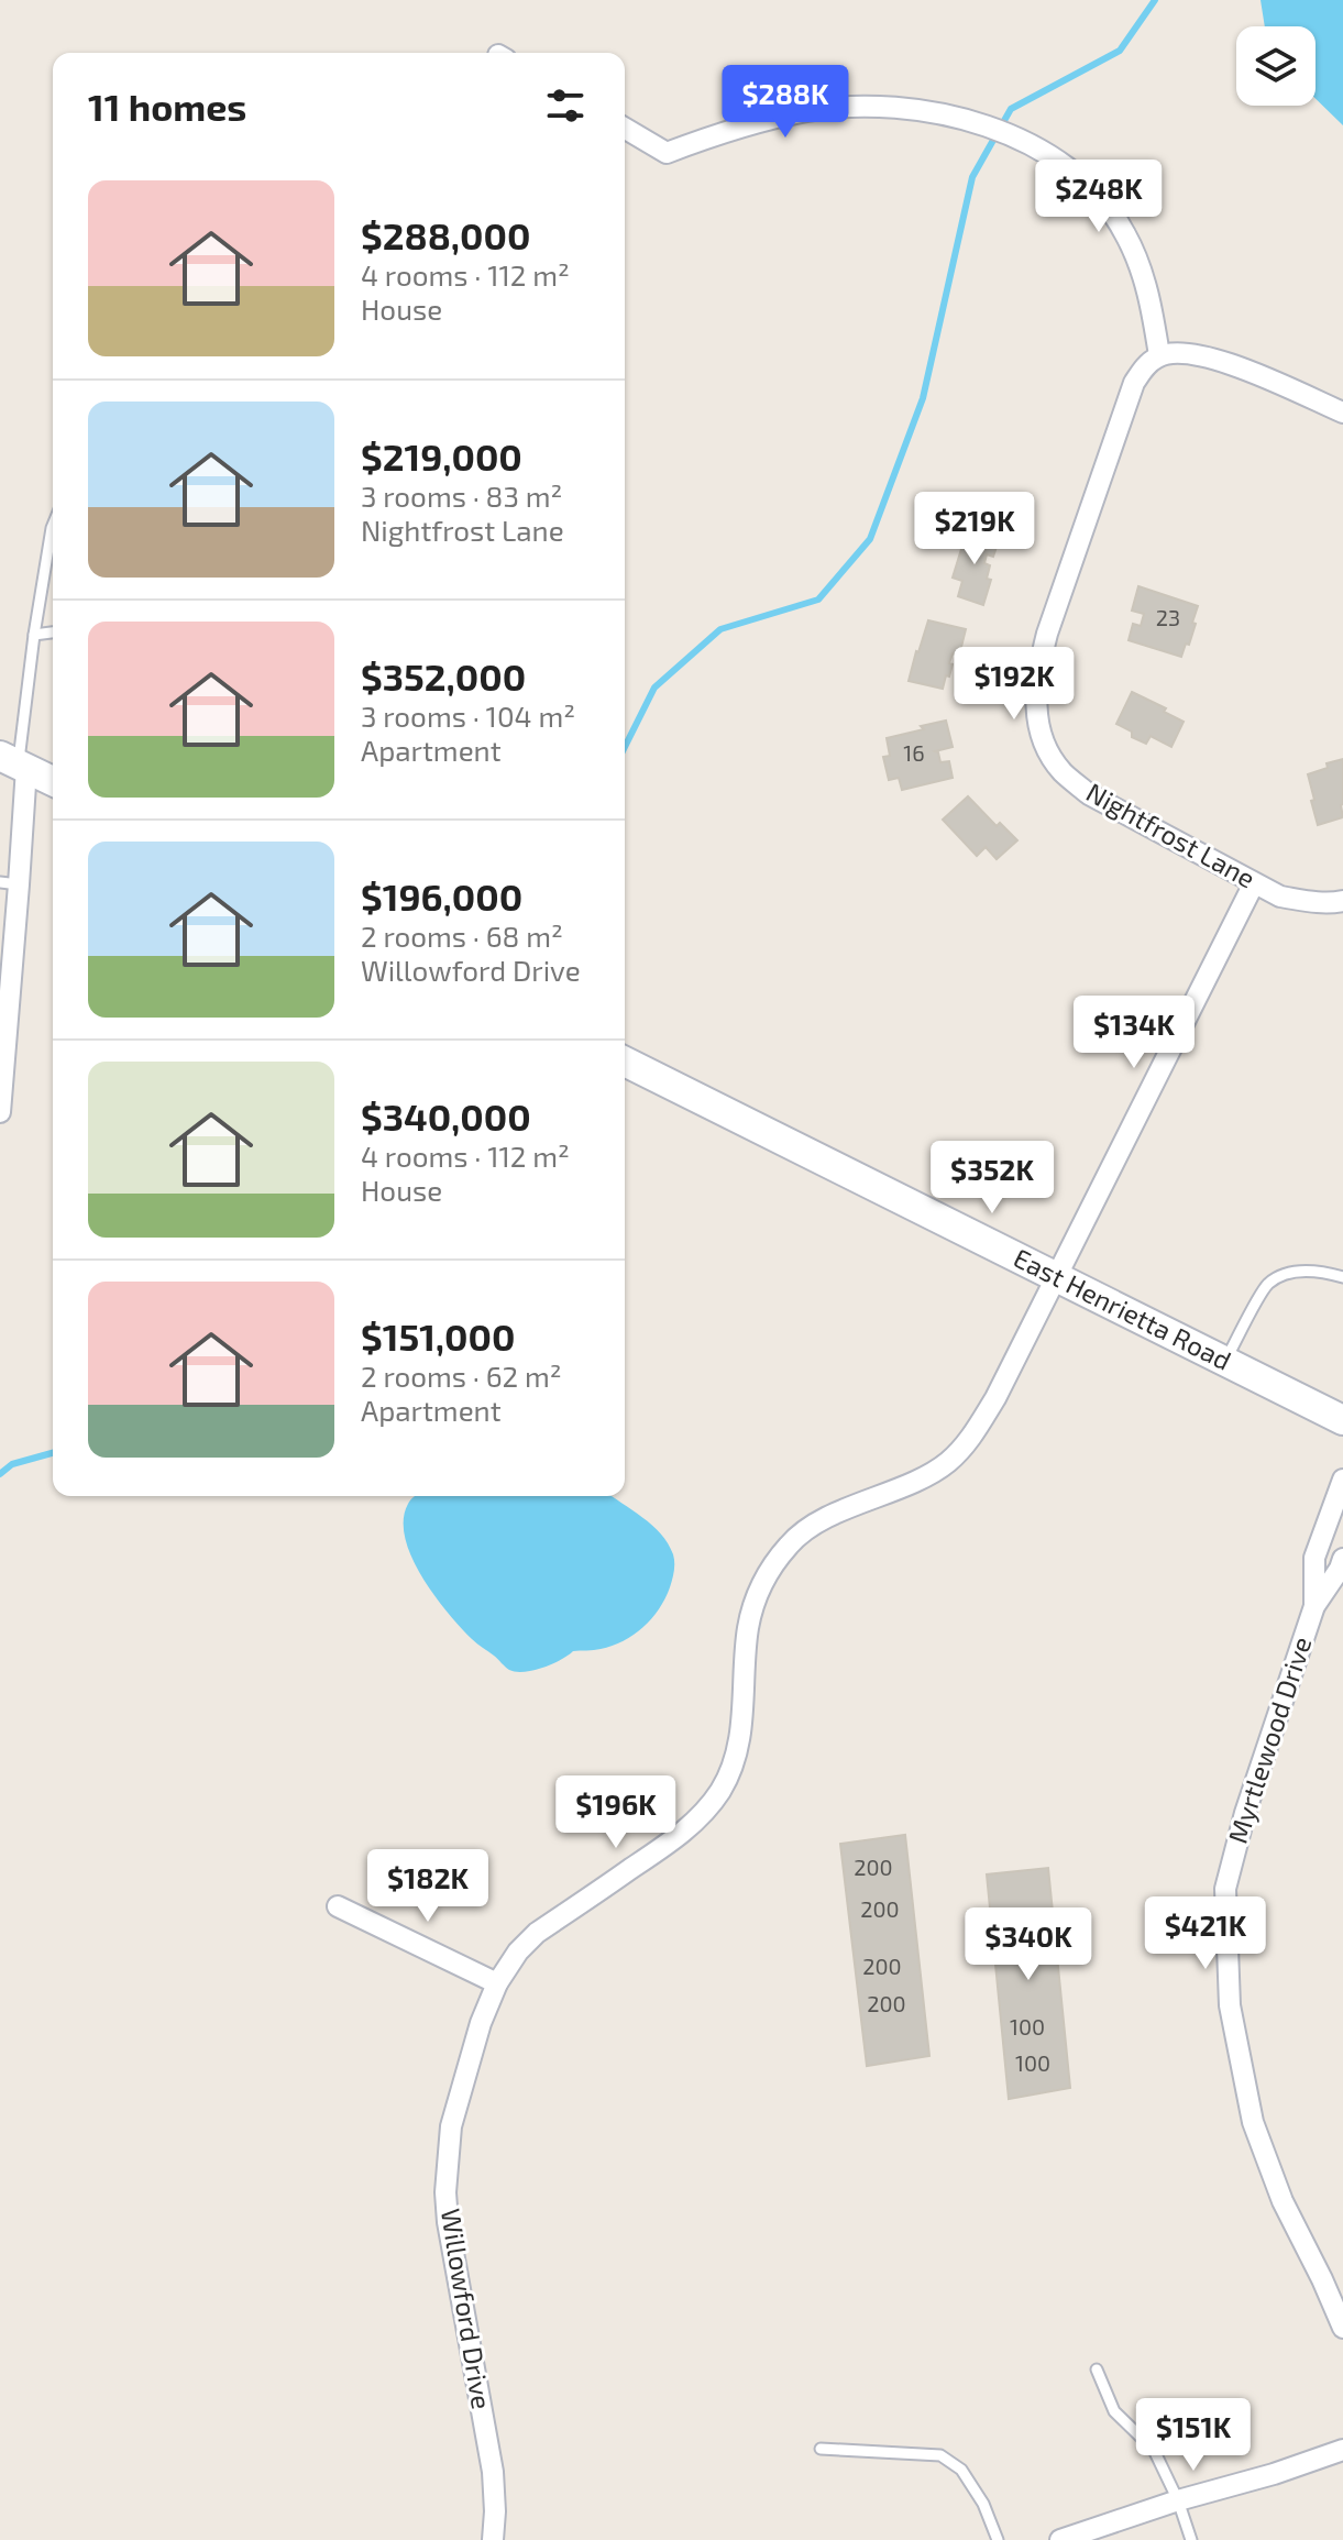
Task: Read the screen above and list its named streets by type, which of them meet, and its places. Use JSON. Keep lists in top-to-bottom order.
{
  "streets": {
    "main road": ["East Henrietta Road"],
    "street": ["Nightfrost Lane", "Myrtlewood Drive", "Willowford Drive"]
  },
  "crossings": [
    ["Nightfrost Lane", "Willowford Drive"],
    ["East Henrietta Road", "Willowford Drive"]
  ],
  "house_numbers": [
    "23",
    "16",
    "200",
    "200",
    "200",
    "200",
    "100",
    "100"
  ],
  "page": {
    "heading": "11 homes",
    "price": [
      "$288K",
      "$248K",
      "$219K",
      "$192K",
      "$134K",
      "$352K",
      "$196K",
      "$182K",
      "$421K",
      "$340K",
      "$151K"
    ],
    "list": [
      {
        "name": "$288,000",
        "note": "4 rooms · 112 m² · House"
      },
      {
        "name": "$219,000",
        "note": "3 rooms · 83 m² · Nightfrost Lane"
      },
      {
        "name": "$352,000",
        "note": "3 rooms · 104 m² · Apartment"
      },
      {
        "name": "$196,000",
        "note": "2 rooms · 68 m² · Willowford Drive"
      },
      {
        "name": "$340,000",
        "note": "4 rooms · 112 m² · House"
      },
      {
        "name": "$151,000",
        "note": "2 rooms · 62 m² · Apartment"
      }
    ]
  }
}
